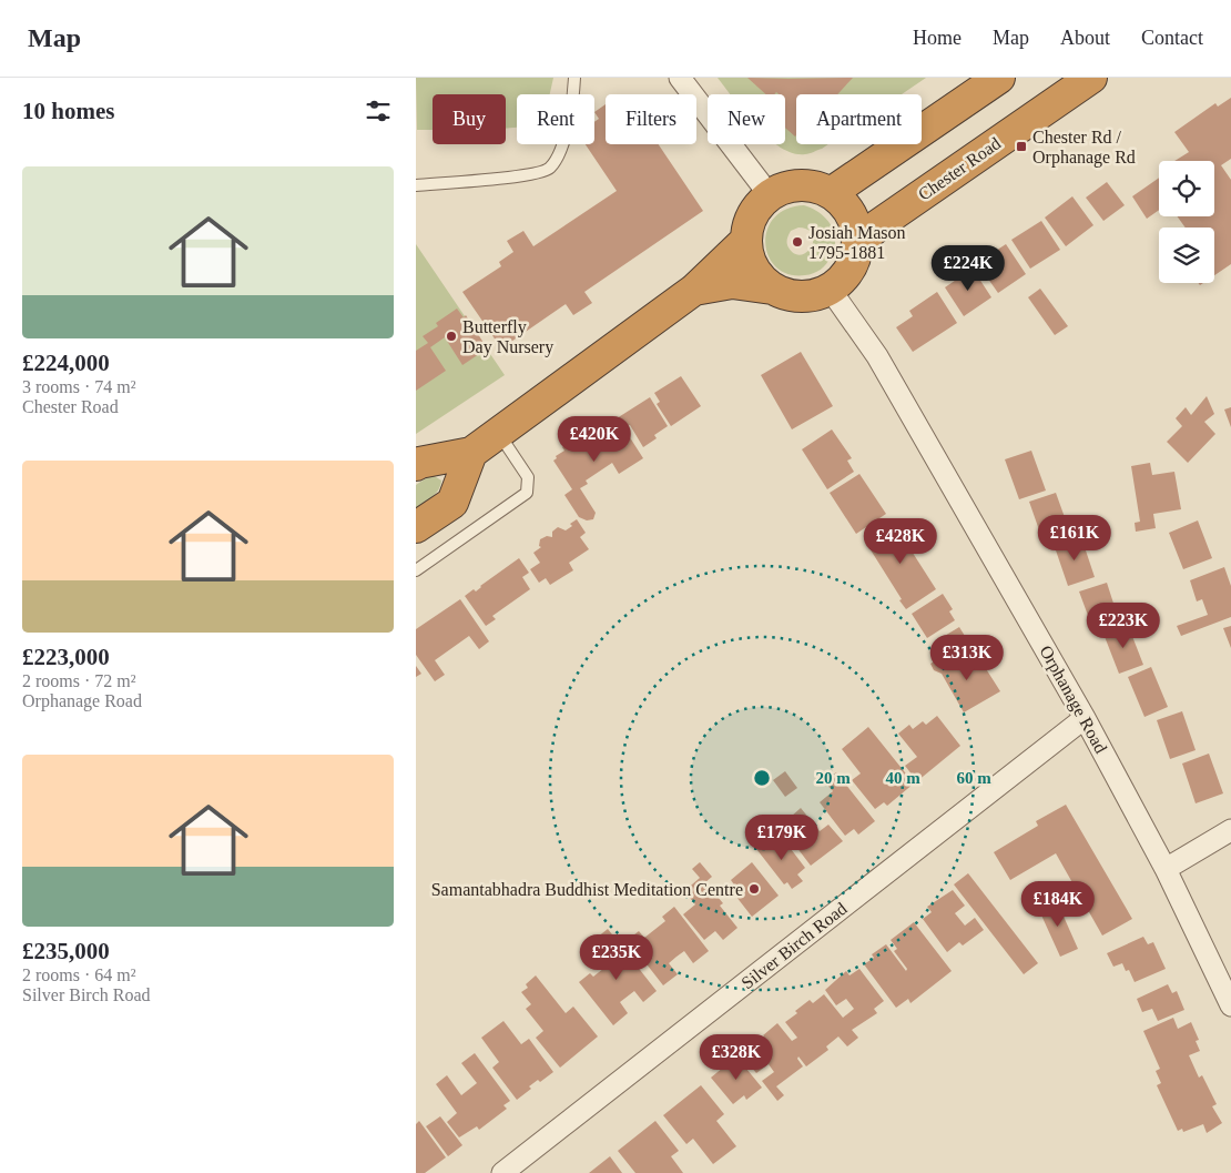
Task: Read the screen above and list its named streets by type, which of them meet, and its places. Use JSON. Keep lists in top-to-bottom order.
{
  "streets": {
    "highway": ["Chester Road"],
    "street": ["Orphanage Road", "Silver Birch Road"]
  },
  "crossings": [
    ["Chester Road", "Orphanage Road"],
    ["Orphanage Road", "Silver Birch Road"]
  ],
  "places": {
    "transit": ["Chester Rd / Orphanage Rd"],
    "other": ["Josiah Mason 1795-1881", "Butterfly Day Nursery", "Samantabhadra Buddhist Meditation Centre"]
  },
  "page": {
    "header": "Map",
    "nav": [
      "Home",
      "Map",
      "About",
      "Contact"
    ],
    "heading": "10 homes",
    "chip": [
      "Buy",
      "Rent",
      "Filters",
      "New",
      "Apartment"
    ],
    "list": [
      {
        "name": "£224,000",
        "note": "3 rooms · 74 m² · Chester Road"
      },
      {
        "name": "£223,000",
        "note": "2 rooms · 72 m² · Orphanage Road"
      },
      {
        "name": "£235,000",
        "note": "2 rooms · 64 m² · Silver Birch Road"
      }
    ],
    "price": [
      "£224K",
      "£420K",
      "£161K",
      "£428K",
      "£223K",
      "£313K",
      "£179K",
      "£184K",
      "£235K",
      "£328K"
    ]
  },
  "rings": ["20 m", "40 m", "60 m"]
}
